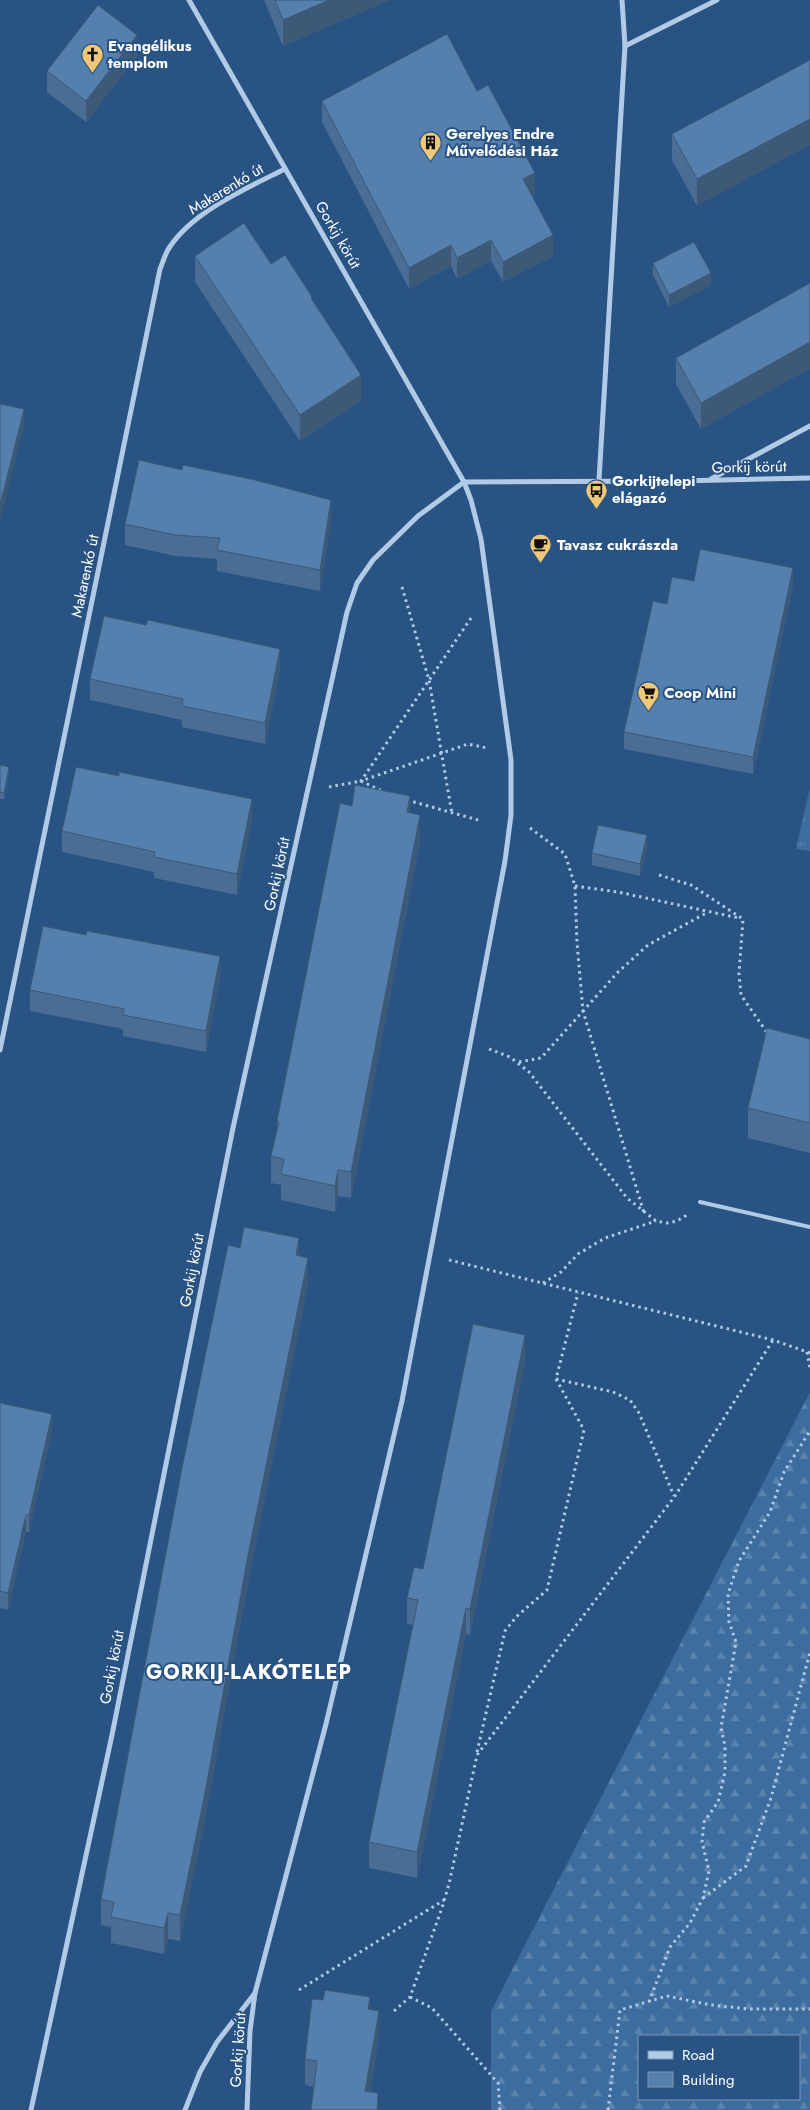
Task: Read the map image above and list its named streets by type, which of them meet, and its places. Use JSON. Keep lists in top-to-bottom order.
{
  "streets": {
    "street": ["Makarenkó út", "Gorkij körút"]
  },
  "crossings": [
    ["Makarenkó út", "Gorkij körút"]
  ],
  "districts": ["GORKIJ-LAKÓTELEP"],
  "places": {
    "church": ["Evangélikus templom"],
    "building": ["Gerelyes Endre Művelődési Ház"],
    "bus stop": ["Gorkijtelepi elágazó"],
    "cafe": ["Tavasz cukrászda"],
    "supermarket": ["Coop Mini"]
  },
  "legend": ["Road", "Building"]
}
